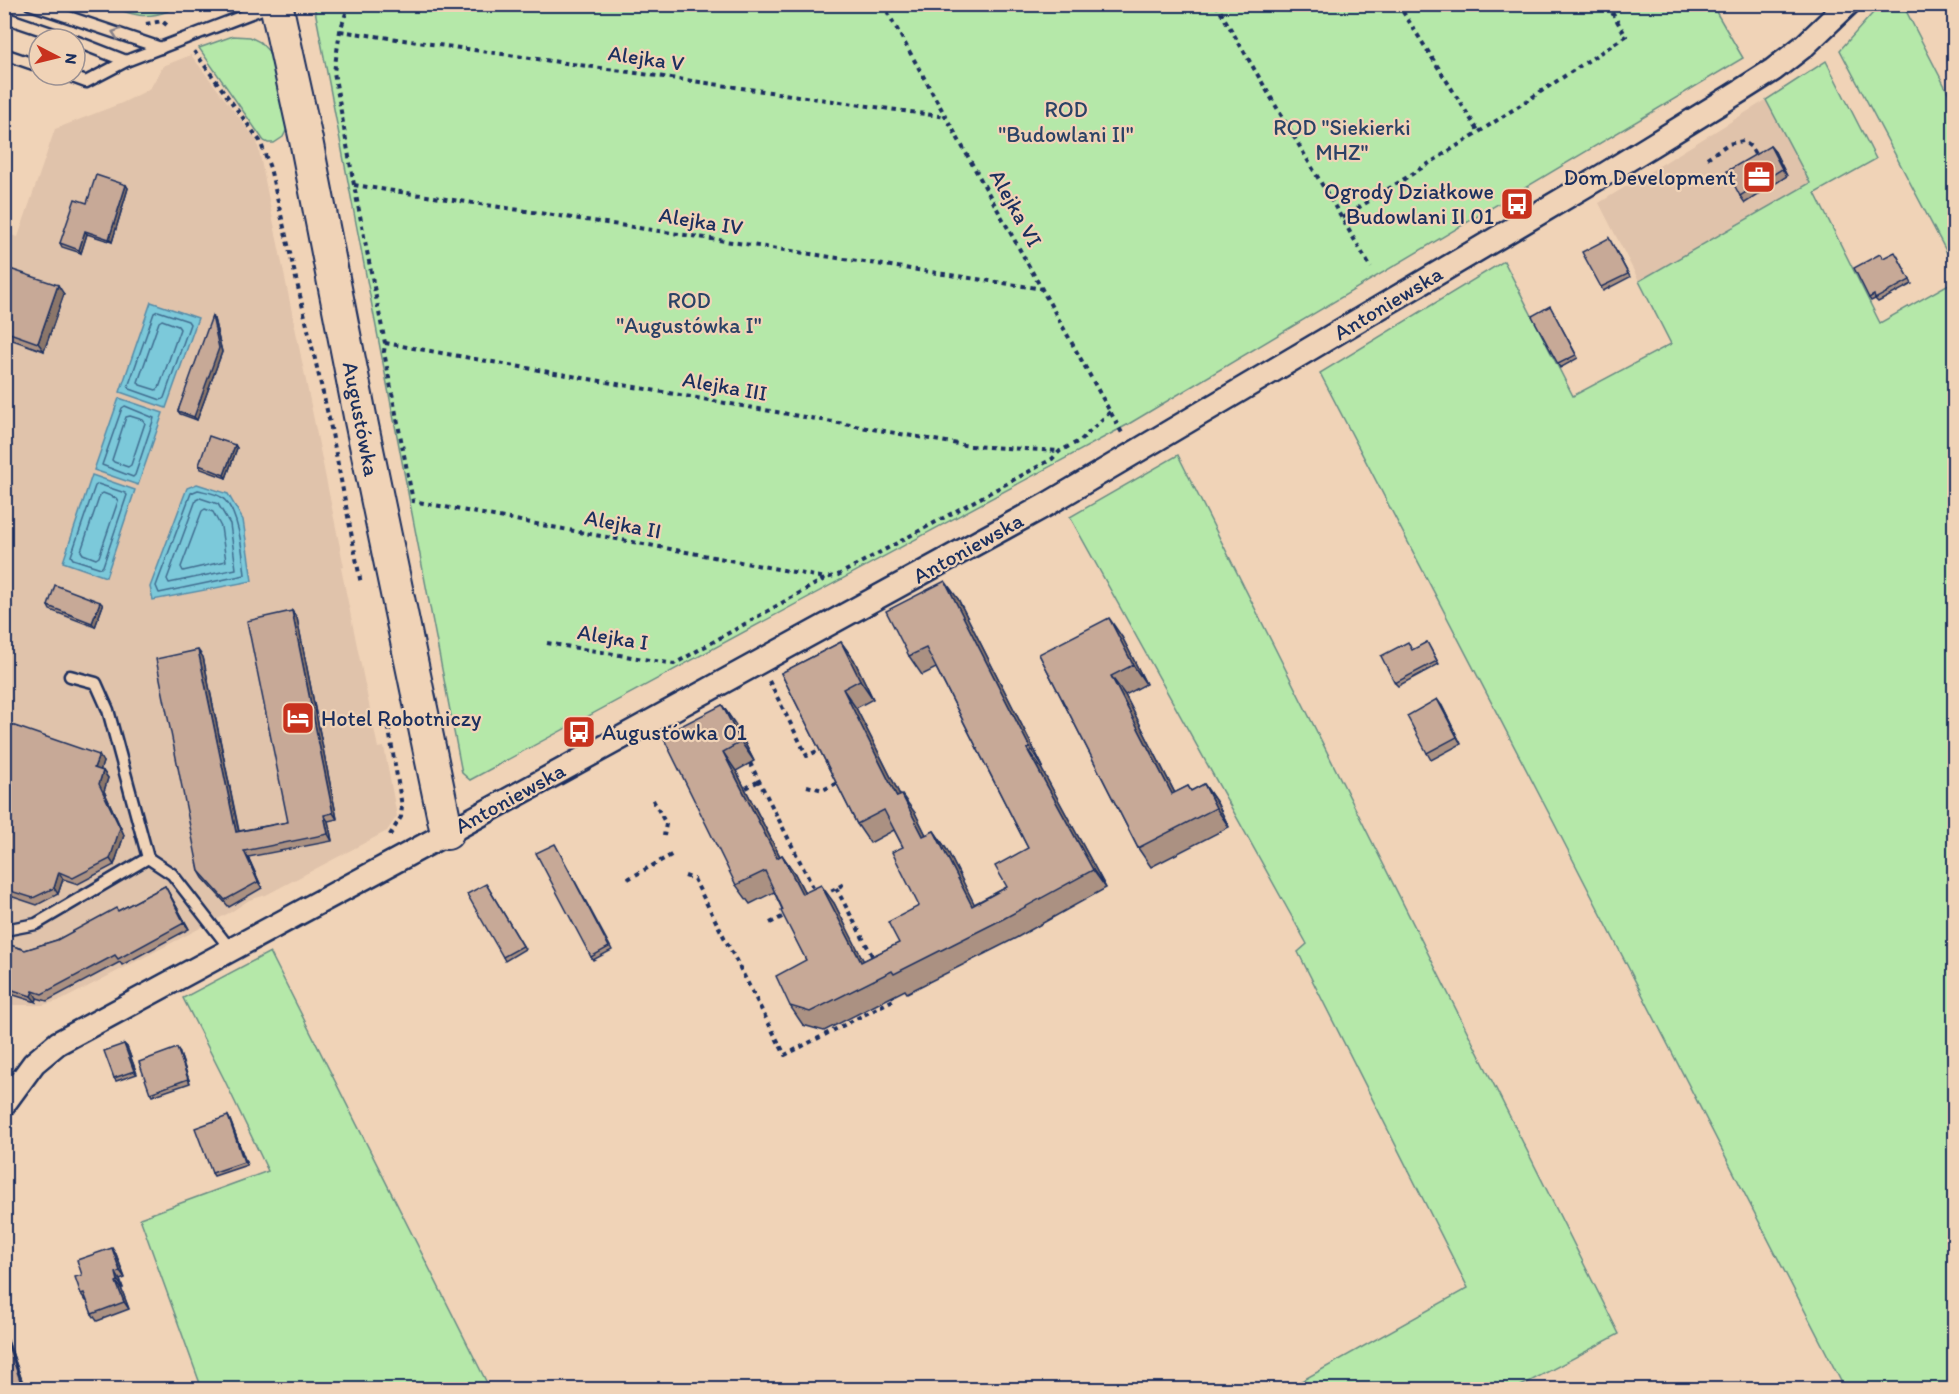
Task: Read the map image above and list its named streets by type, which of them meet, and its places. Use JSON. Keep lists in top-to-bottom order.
{
  "streets": {
    "street": ["Antoniewska", "Augustówka"],
    "path": [
      "Alejka V",
      "Alejka VI",
      "Alejka IV",
      "Alejka III",
      "Alejka II",
      "Alejka I"
    ]
  },
  "crossings": [
    ["Alejka V", "Alejka VI"],
    ["Alejka VI", "Alejka IV"],
    ["Antoniewska", "Augustówka"],
    ["Alejka III", "Alejka II"],
    ["Alejka II", "Alejka I"]
  ],
  "parks": ["ROD \"Budowlani II\"", "ROD \"Siekierki MHZ\"", "ROD \"Augustówka I\""],
  "places": {
    "office": ["Dom Development"],
    "bus stop": ["Ogrody Działkowe Budowlani II 01", "Augustówka 01"],
    "hotel": ["Hotel Robotniczy"]
  },
  "north": "right"
}
